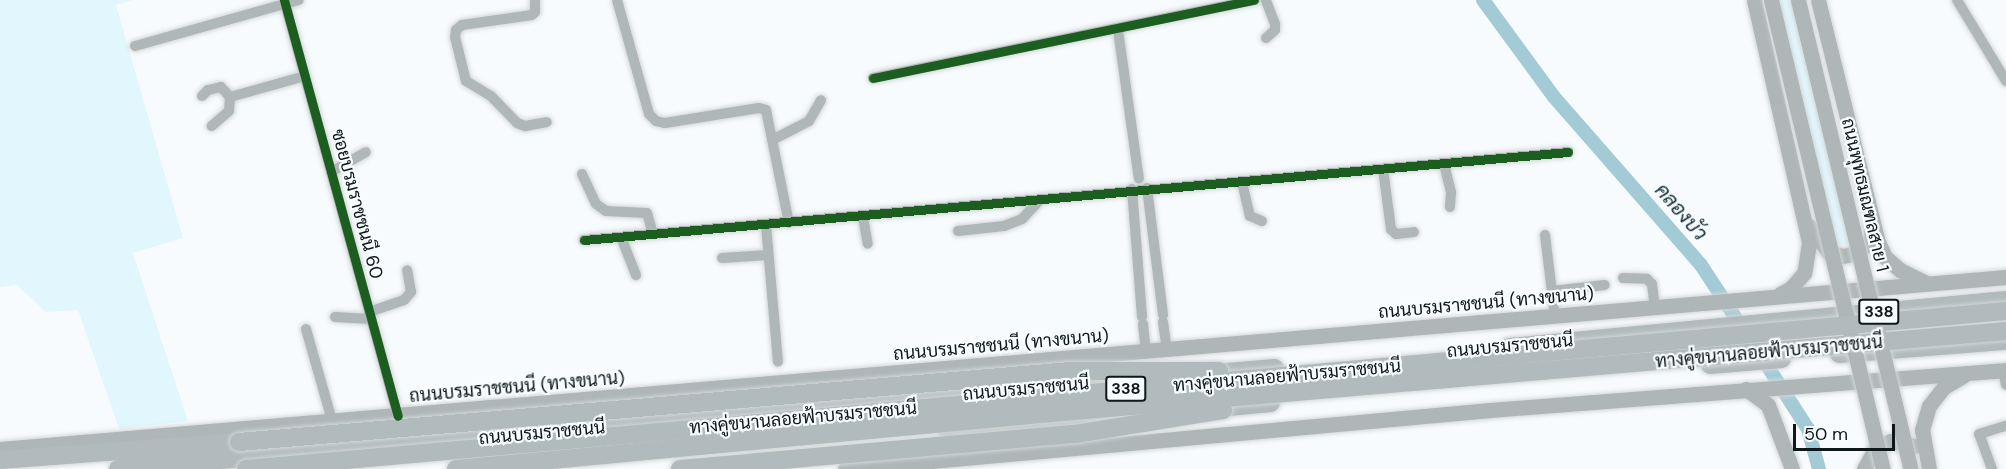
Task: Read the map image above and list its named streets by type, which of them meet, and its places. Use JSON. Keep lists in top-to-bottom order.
{
  "streets": {
    "main road": [
      "ถนนพุทธมณฑลสาย 1",
      "ถนนบรมราชชนนี (ทางขนาน)",
      "338",
      "ถนนบรมราชชนนี",
      "ทางคู่ขนานลอยฟ้าบรมราชชนนี"
    ],
    "street": ["ซอยบรมราชชนนี 60"]
  },
  "crossings": [
    ["ถนนพุทธมณฑลสาย 1", "ถนนบรมราชชนนี (ทางขนาน)"],
    ["ซอยบรมราชชนนี 60", "ถนนบรมราชชนนี (ทางขนาน)"]
  ],
  "water": ["คลองบัว"],
  "scale_bar": "50 m"
}
